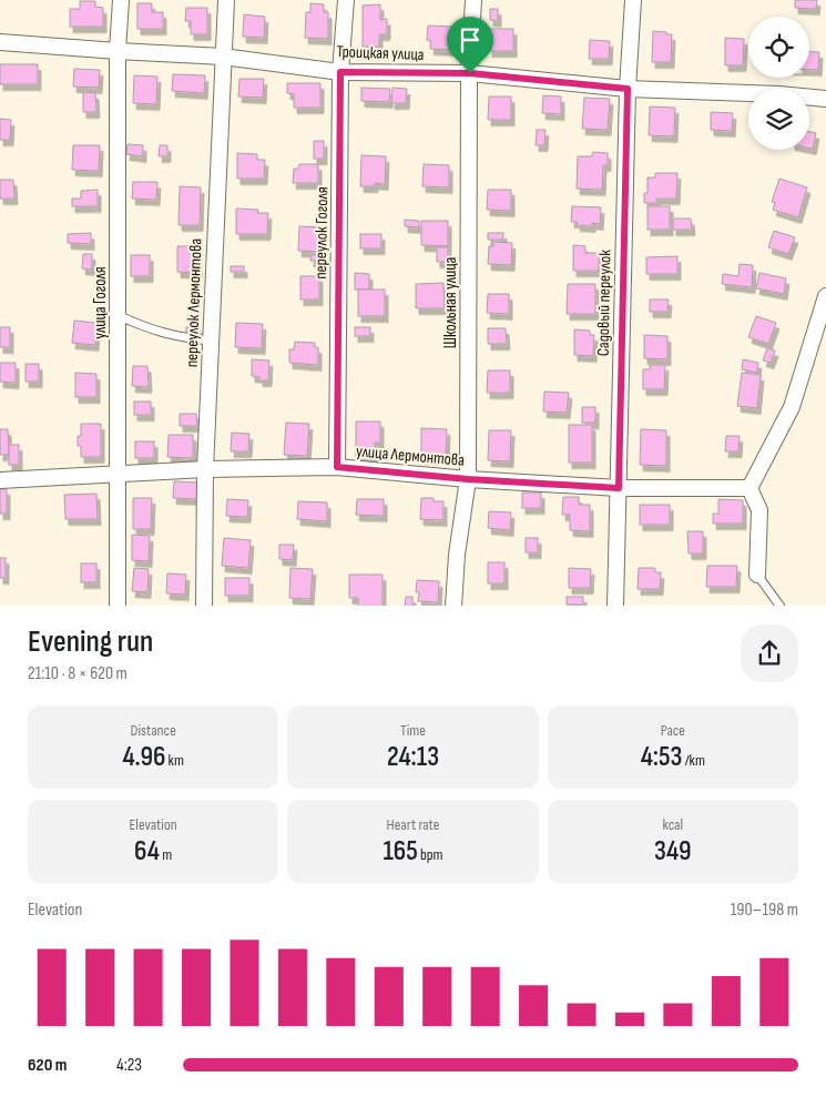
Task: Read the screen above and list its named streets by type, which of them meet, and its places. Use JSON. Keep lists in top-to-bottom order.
{
  "streets": {
    "street": [
      "Троицкая улица",
      "переулок Гоголя",
      "улица Гоголя",
      "переулок Лермонтова",
      "Школьная улица",
      "Садовый переулок",
      "улица Лермонтова"
    ]
  },
  "crossings": [
    ["Троицкая улица", "переулок Гоголя"],
    ["Троицкая улица", "улица Гоголя"],
    ["Троицкая улица", "переулок Лермонтова"],
    ["Троицкая улица", "Школьная улица"],
    ["Троицкая улица", "Садовый переулок"],
    ["переулок Гоголя", "улица Лермонтова"],
    ["улица Гоголя", "улица Лермонтова"],
    ["переулок Лермонтова", "улица Лермонтова"],
    ["Школьная улица", "улица Лермонтова"],
    ["Садовый переулок", "улица Лермонтова"]
  ],
  "page": {
    "heading": ["Evening run", "21:10 · 8 × 620 m"],
    "stats": [
      ["Distance", "4.96 km"],
      ["Time", "24:13"],
      ["Pace", "4:53 /km"],
      ["Elevation", "64 m"],
      ["Heart rate", "165 bpm"],
      ["kcal", "349"]
    ],
    "chart": ["Elevation", "190–198 m"],
    "list": [
      {
        "name": "620 m",
        "note": "4:23"
      }
    ]
  }
}
